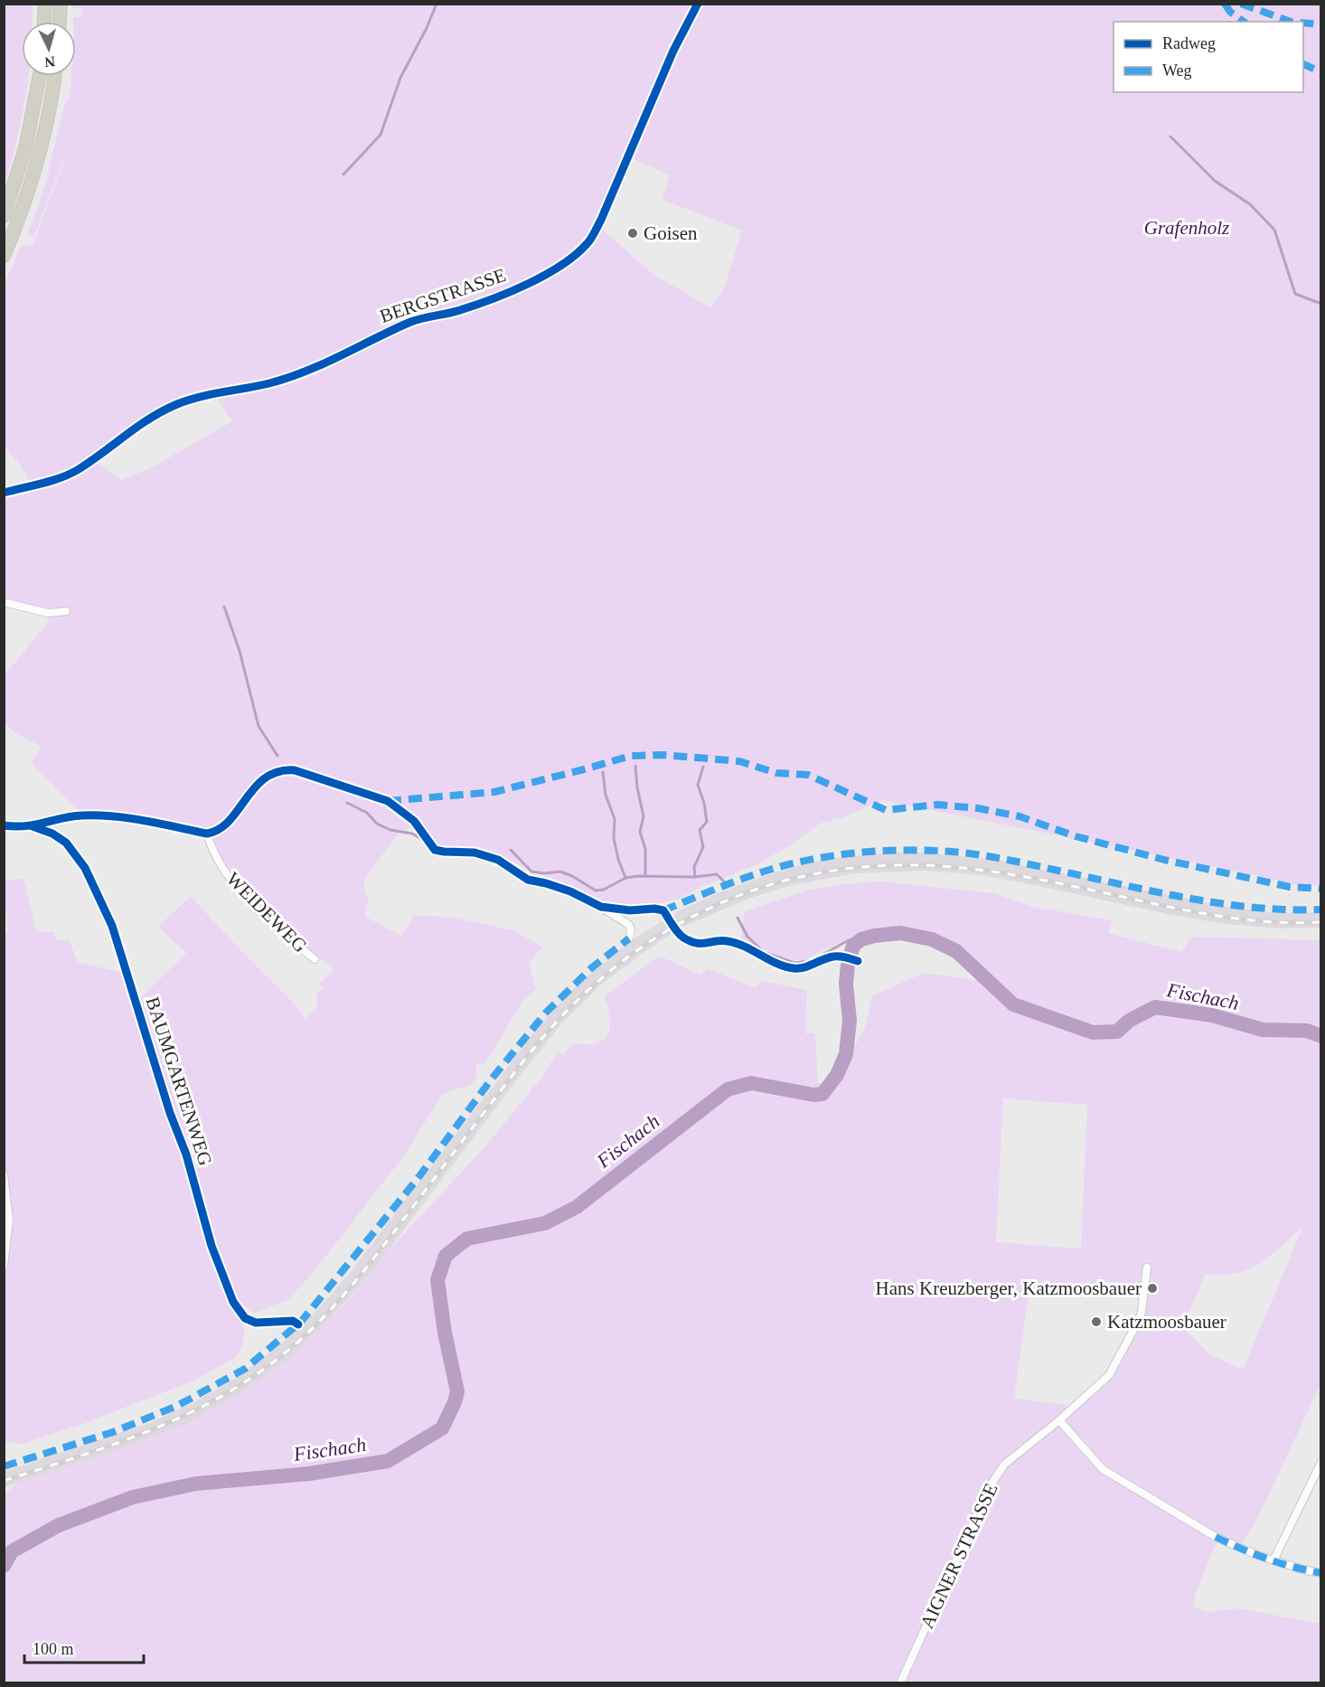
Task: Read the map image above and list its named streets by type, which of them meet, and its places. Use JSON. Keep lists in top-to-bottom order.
{
  "streets": {
    "street": [
      "BERGSTRASSE",
      "WEIDEWEG",
      "BAUMGARTENWEG",
      "AIGNER STRASSE"
    ]
  },
  "water": ["Fischach"],
  "parks": ["Grafenholz"],
  "places": ["Goisen", "Hans Kreuzberger, Katzmoosbauer", "Katzmoosbauer"],
  "legend": ["Radweg", "Weg"],
  "scale_bar": "100 m",
  "north": "bottom"
}
